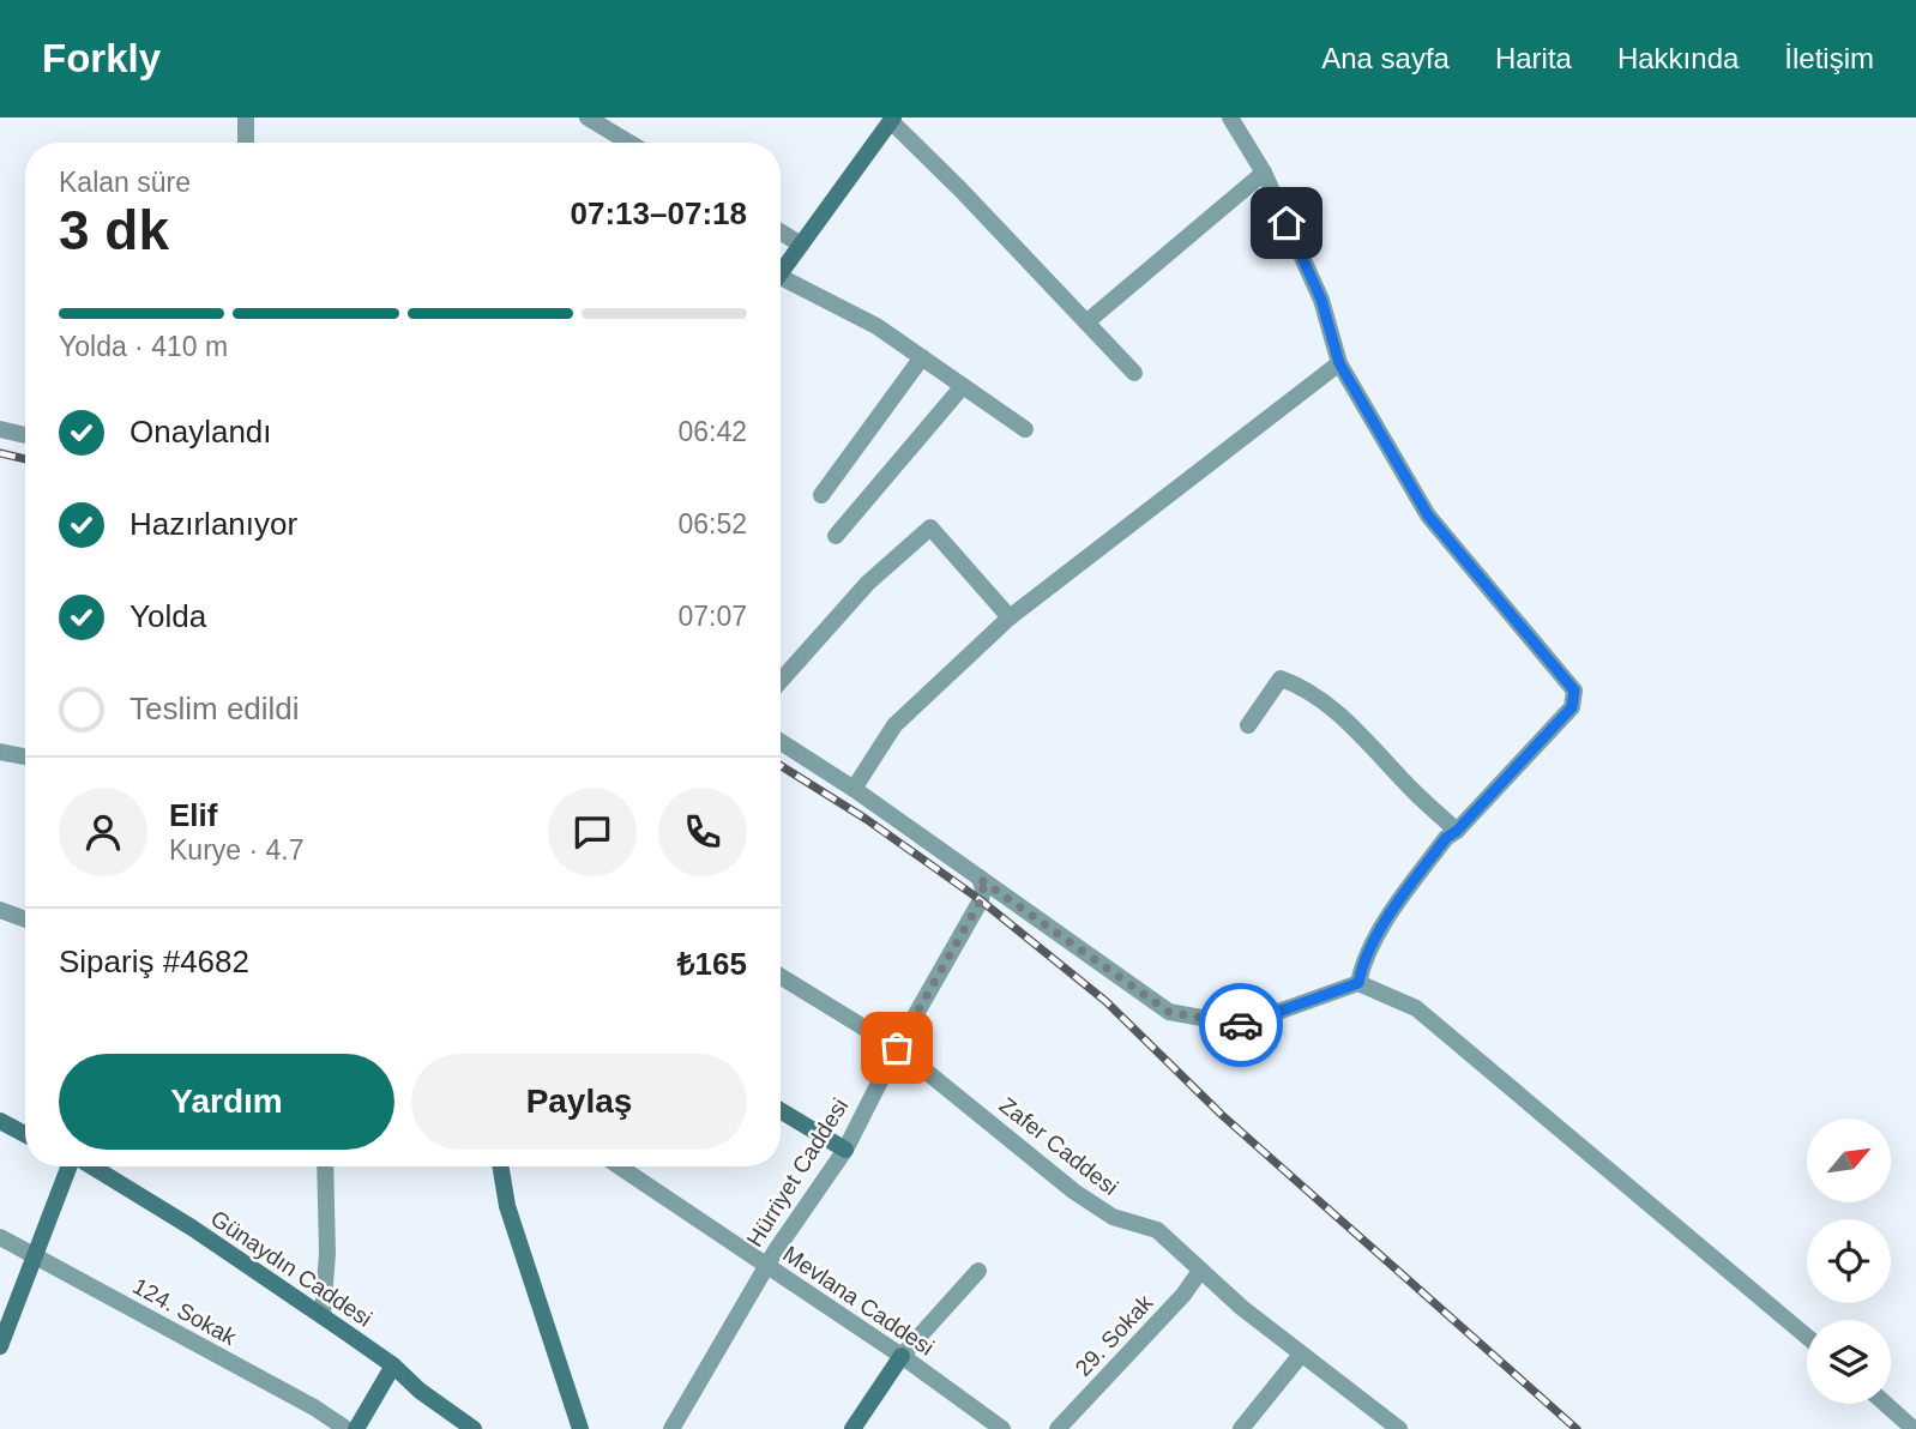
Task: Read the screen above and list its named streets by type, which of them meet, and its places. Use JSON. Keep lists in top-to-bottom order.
{
  "streets": {
    "street": [
      "Zafer Caddesi",
      "Hürriyet Caddesi",
      "Günaydın Caddesi",
      "Mevlana Caddesi",
      "124. Sokak",
      "29. Sokak"
    ]
  },
  "crossings": [
    ["Zafer Caddesi", "Hürriyet Caddesi"],
    ["Zafer Caddesi", "29. Sokak"],
    ["Hürriyet Caddesi", "Mevlana Caddesi"]
  ],
  "north": "top right",
  "page": {
    "header": "Forkly",
    "nav": [
      "Ana sayfa",
      "Harita",
      "Hakkında",
      "İletişim"
    ],
    "heading": ["3 dk", "Kalan süre", "07:13–07:18"],
    "panel": [
      "Elif",
      "Kurye · 4.7",
      "Sipariş #4682",
      "₺165"
    ],
    "bar": "Yolda · 410 m",
    "list": [
      ["Onaylandı", "06:42"],
      ["Hazırlanıyor", "06:52"],
      ["Yolda", "07:07"],
      "Teslim edildi"
    ],
    "buttons": ["Yardım", "Paylaş"]
  }
}
